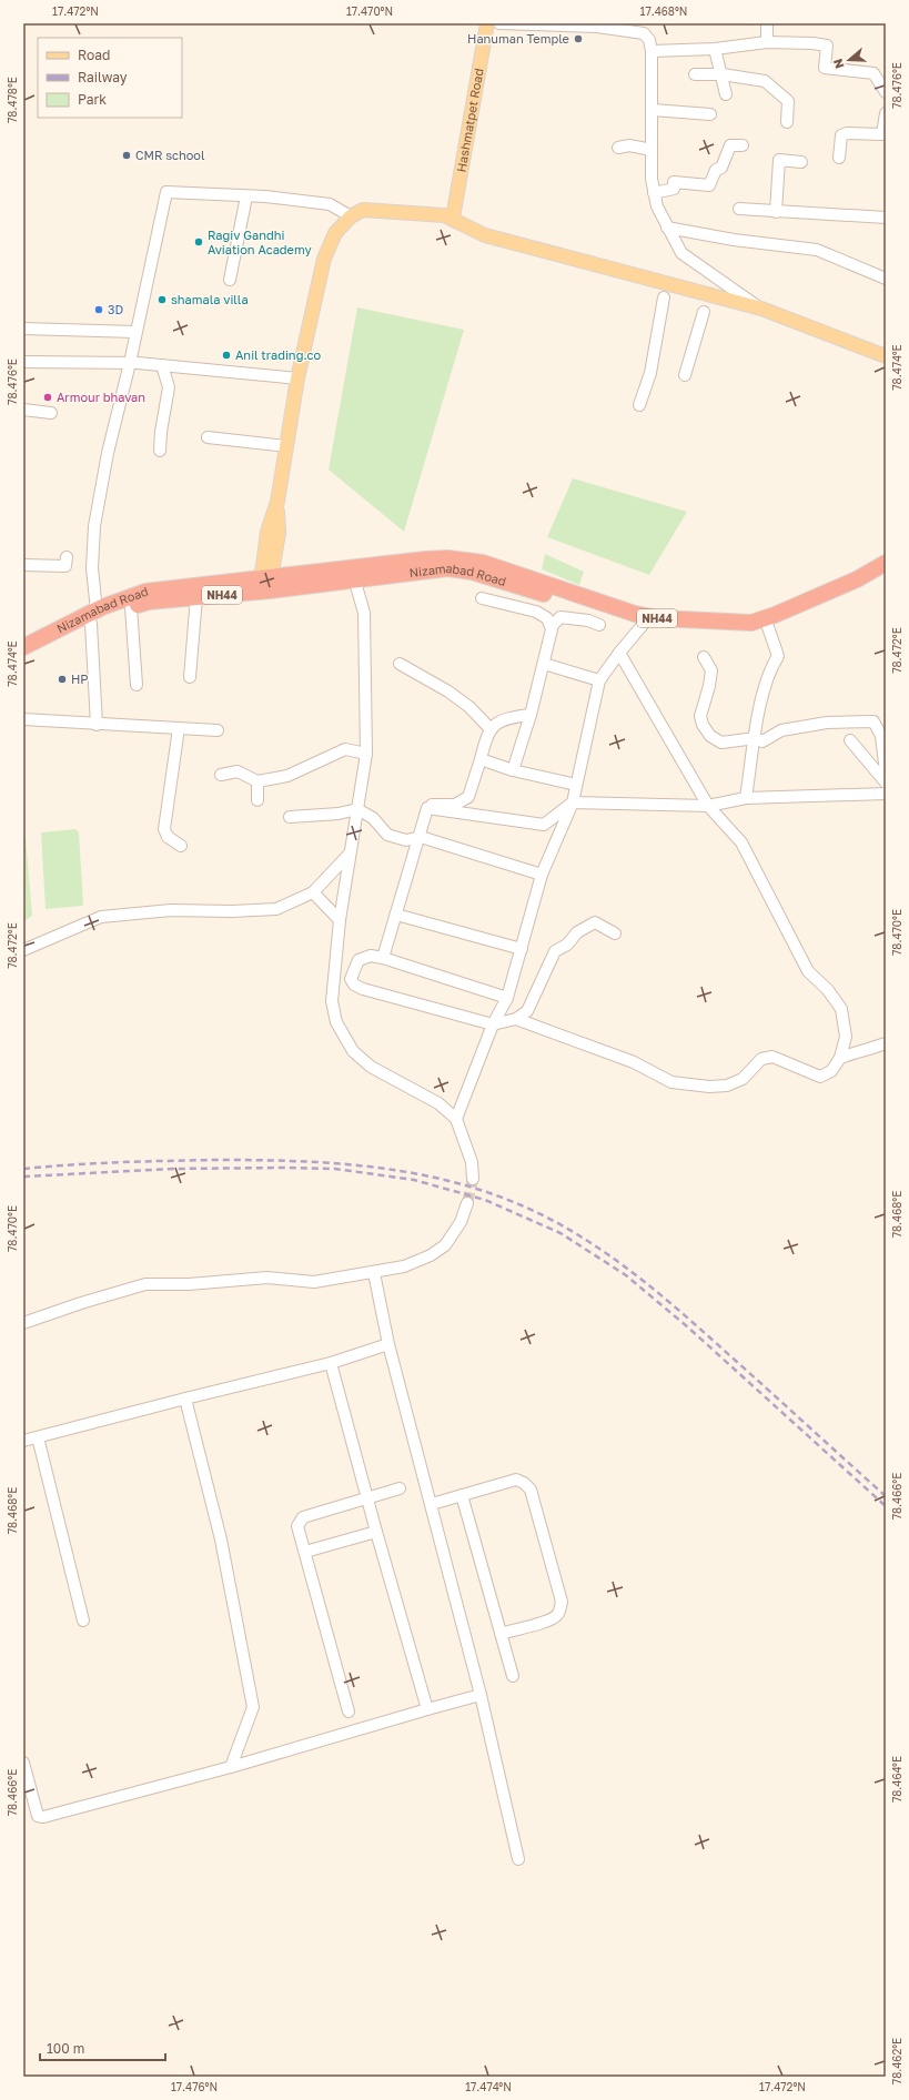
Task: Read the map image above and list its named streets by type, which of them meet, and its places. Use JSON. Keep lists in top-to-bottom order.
{
  "streets": {
    "highway": ["Nizamabad Road", "NH44"],
    "main road": ["Hashmatpet Road"]
  },
  "places": [
    "Hanuman Temple",
    "CMR school",
    "Ragiv Gandhi Aviation Academy",
    "shamala villa",
    "3D",
    "Anil trading.co",
    "Armour bhavan",
    "HP"
  ],
  "legend": ["Road", "Railway", "Park"],
  "scale_bar": "100 m",
  "north": "left",
  "coordinates": [
    "17.472°N",
    "17.470°N",
    "17.468°N",
    "78.476°E",
    "78.478°E",
    "78.474°E",
    "78.472°E",
    "78.470°E",
    "78.468°E",
    "78.466°E",
    "78.464°E",
    "78.462°E",
    "17.476°N",
    "17.474°N"
  ]
}
